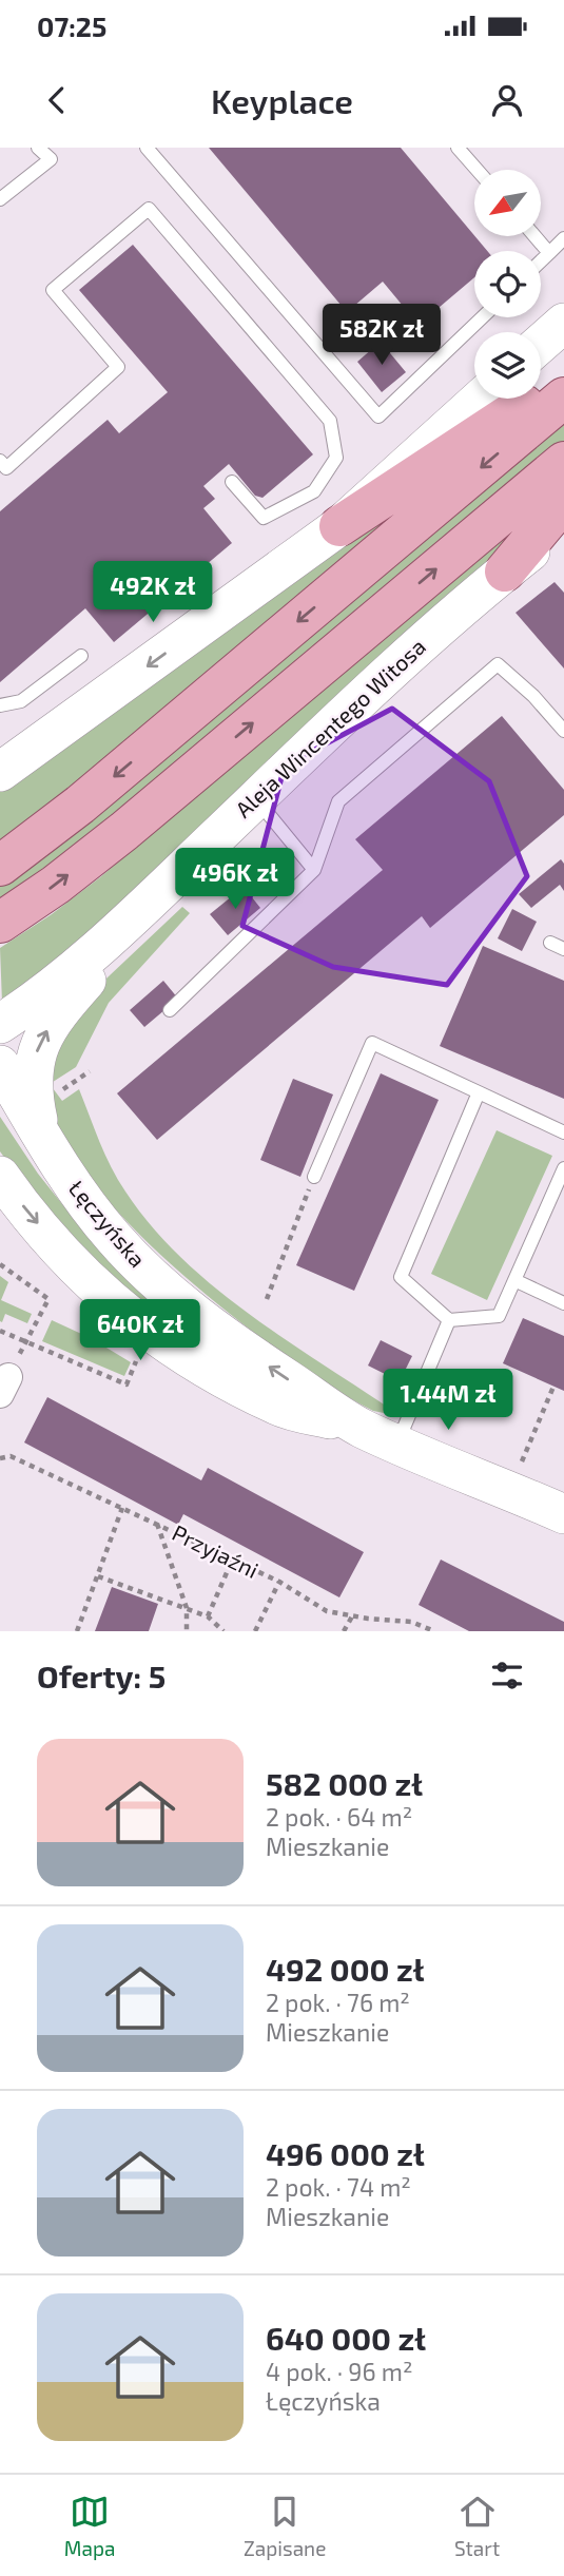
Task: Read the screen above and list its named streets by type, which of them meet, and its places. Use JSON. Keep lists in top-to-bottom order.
{
  "streets": {
    "street": ["Aleja Wincentego Witosa", "Łęczyńska"],
    "path": ["Przyjaźni"]
  },
  "north": "bottom left",
  "page": {
    "status": "07:25",
    "header": "Keyplace",
    "price": [
      "582K zł",
      "492K zł",
      "496K zł",
      "640K zł",
      "1.44M zł"
    ],
    "heading": "Oferty: 5",
    "list": [
      {
        "name": "582 000 zł",
        "note": "2 pok. · 64 m² · Mieszkanie"
      },
      {
        "name": "492 000 zł",
        "note": "2 pok. · 76 m² · Mieszkanie"
      },
      {
        "name": "496 000 zł",
        "note": "2 pok. · 74 m² · Mieszkanie"
      },
      {
        "name": "640 000 zł",
        "note": "4 pok. · 96 m² · Łęczyńska"
      }
    ],
    "tabs": ["Mapa", "Zapisane", "Start"]
  }
}
